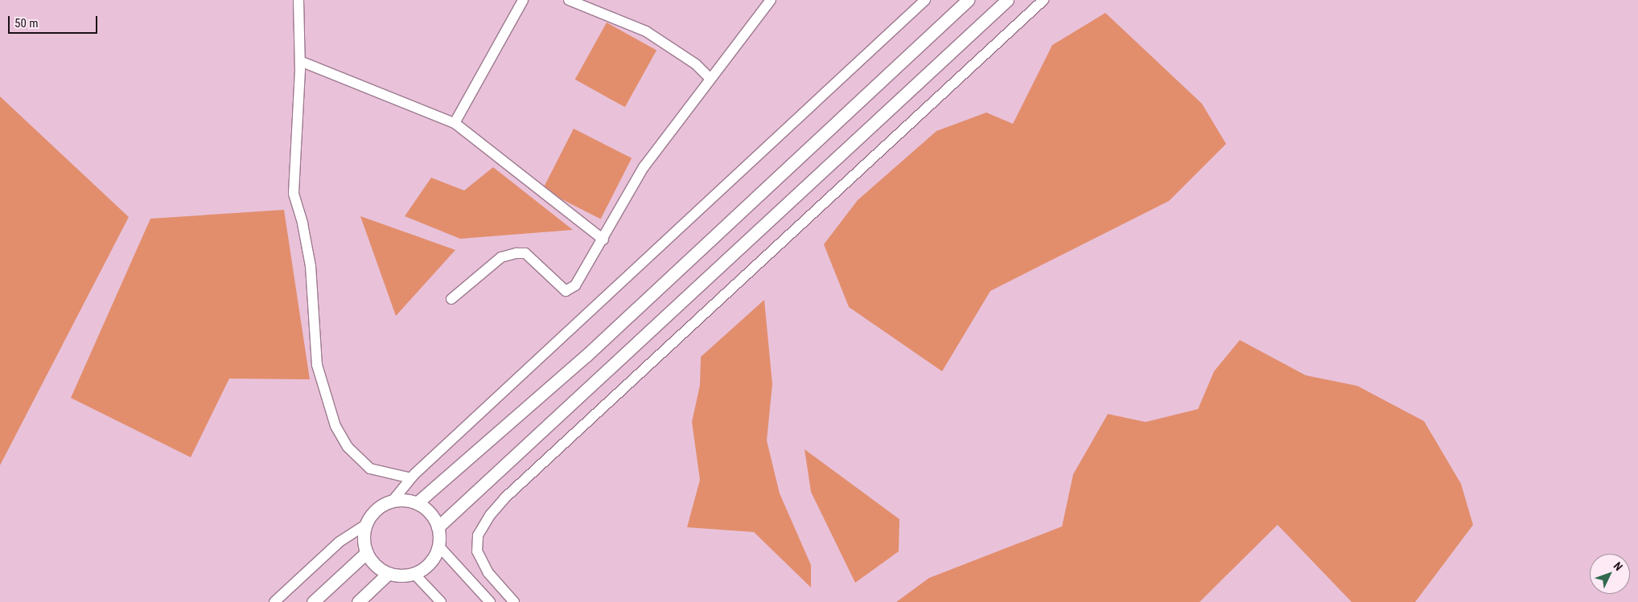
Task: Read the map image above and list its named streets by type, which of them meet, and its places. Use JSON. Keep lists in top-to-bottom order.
{
  "scale_bar": "50 m",
  "north": "top right"
}
